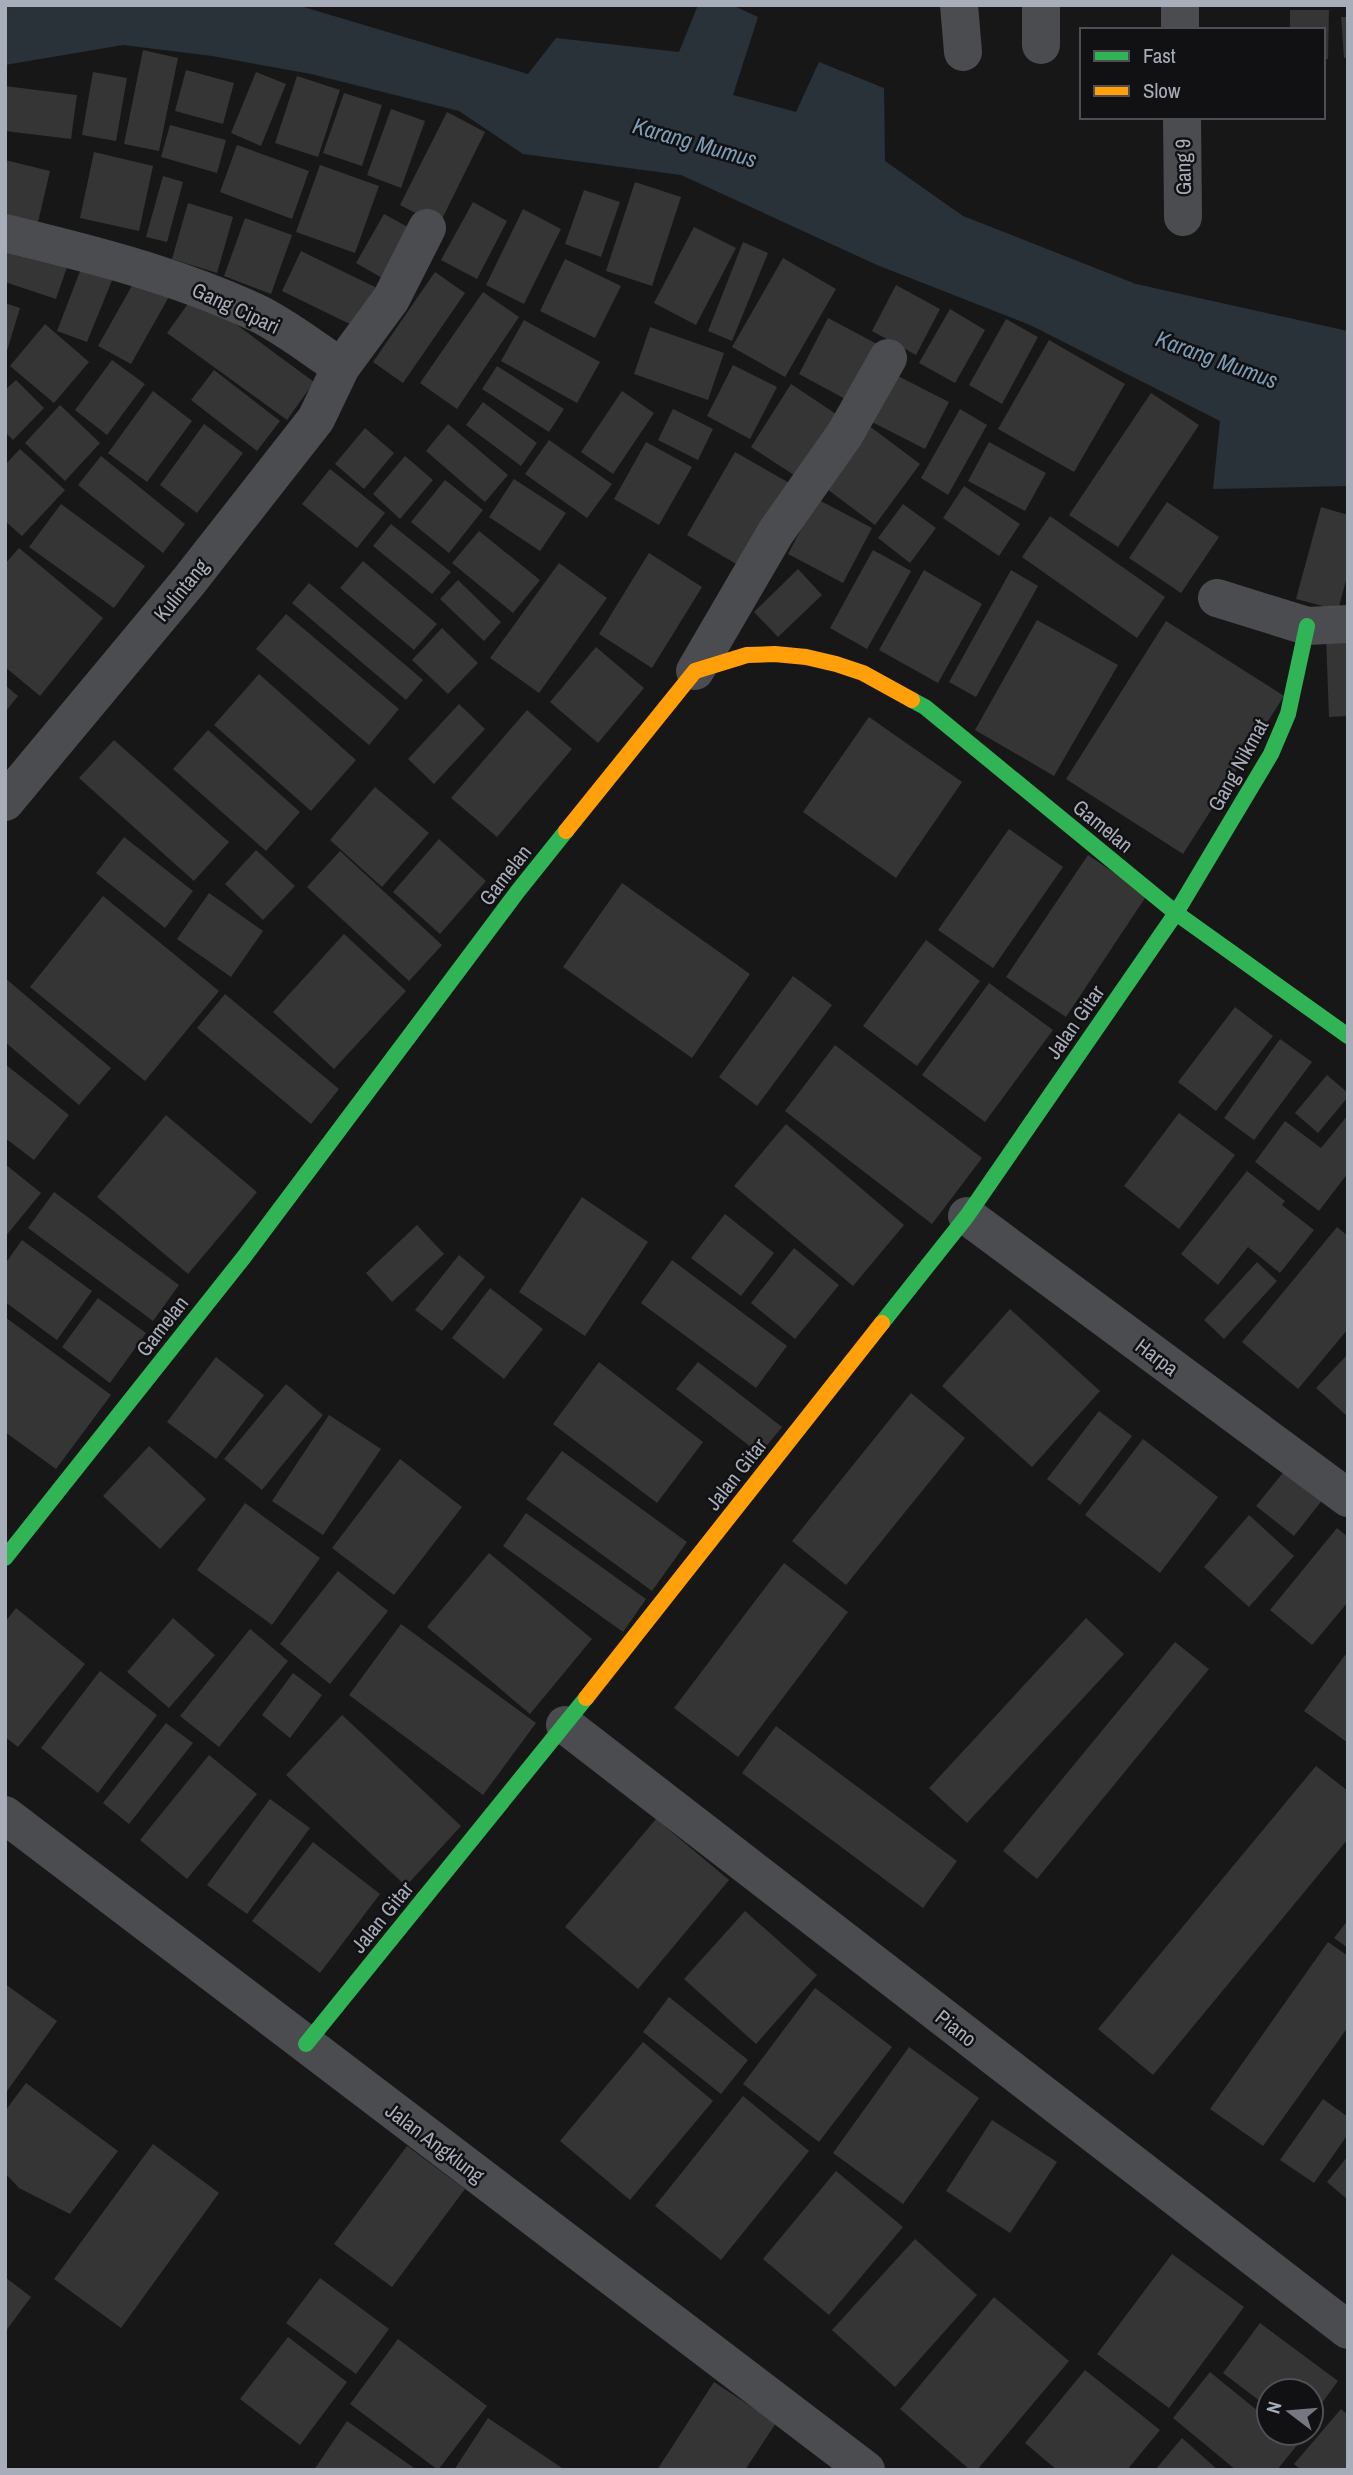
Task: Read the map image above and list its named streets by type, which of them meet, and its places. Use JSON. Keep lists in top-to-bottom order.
{
  "streets": {
    "street": [
      "Gang 9",
      "Gang Cipari",
      "Kulintang",
      "Gang Nikmat",
      "Gamelan",
      "Jalan Gitar",
      "Harpa",
      "Piano",
      "Jalan Angklung"
    ]
  },
  "crossings": [
    ["Gang Cipari", "Kulintang"],
    ["Gang Nikmat", "Gamelan"],
    ["Gang Nikmat", "Jalan Gitar"],
    ["Gamelan", "Jalan Gitar"],
    ["Jalan Gitar", "Harpa"],
    ["Jalan Gitar", "Piano"],
    ["Jalan Gitar", "Jalan Angklung"]
  ],
  "water": ["Karang Mumus"],
  "legend": ["Fast", "Slow"],
  "north": "left"
}
